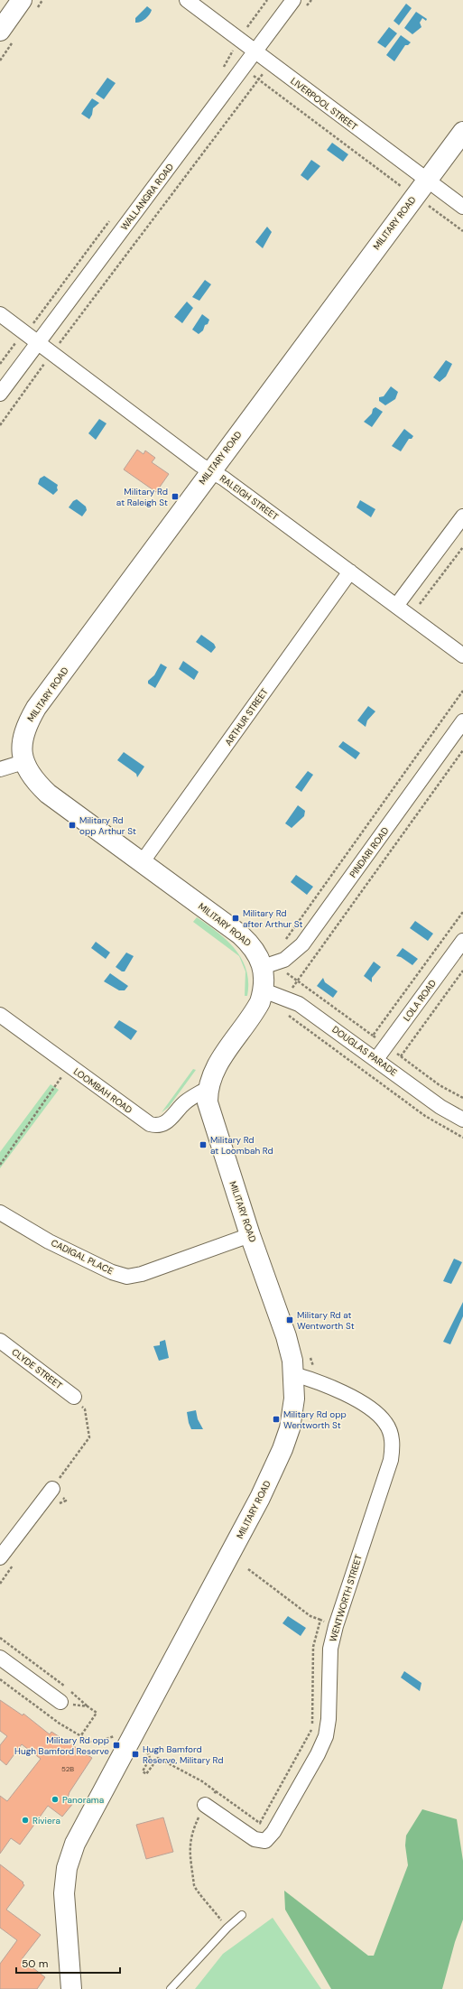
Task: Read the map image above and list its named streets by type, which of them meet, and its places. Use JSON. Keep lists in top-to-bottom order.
{
  "streets": {
    "street": [
      "LIVERPOOL STREET",
      "WALLANGRA ROAD",
      "MILITARY ROAD",
      "RALEIGH STREET",
      "ARTHUR STREET",
      "PINDARI ROAD",
      "LOLA ROAD",
      "DOUGLAS PARADE",
      "LOOMBAH ROAD",
      "CADIGAL PLACE",
      "CLYDE STREET",
      "WENTWORTH STREET"
    ]
  },
  "crossings": [
    ["LIVERPOOL STREET", "WALLANGRA ROAD"],
    ["LIVERPOOL STREET", "MILITARY ROAD"],
    ["WALLANGRA ROAD", "RALEIGH STREET"],
    ["MILITARY ROAD", "RALEIGH STREET"],
    ["MILITARY ROAD", "ARTHUR STREET"],
    ["MILITARY ROAD", "PINDARI ROAD"],
    ["MILITARY ROAD", "DOUGLAS PARADE"],
    ["MILITARY ROAD", "LOOMBAH ROAD"],
    ["MILITARY ROAD", "CADIGAL PLACE"],
    ["MILITARY ROAD", "WENTWORTH STREET"],
    ["RALEIGH STREET", "ARTHUR STREET"],
    ["LOLA ROAD", "DOUGLAS PARADE"]
  ],
  "places": {
    "transit": [
      "Military Rd at Raleigh St",
      "Military Rd opp Arthur St",
      "Military Rd after Arthur St",
      "Military Rd at Loombah Rd",
      "Military Rd at Wentworth St",
      "Military Rd opp Wentworth St",
      "Military Rd opp Hugh Bamford Reserve",
      "Hugh Bamford Reserve, Military Rd"
    ],
    "other": ["Panorama", "Riviera"]
  },
  "house_numbers": ["52B"],
  "scale_bar": "50 m"
}
